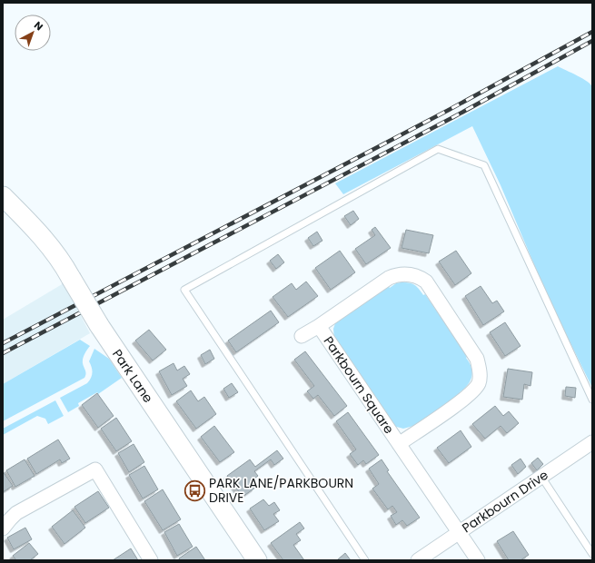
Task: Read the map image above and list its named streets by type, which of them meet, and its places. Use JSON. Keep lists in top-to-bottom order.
{
  "streets": {
    "street": ["Park Lane", "Parkbourn Square", "Parkbourn Drive"]
  },
  "crossings": [
    ["Parkbourn Square", "Parkbourn Drive"]
  ],
  "places": {
    "bus stop": ["PARK LANE/PARKBOURN DRIVE"]
  },
  "north": "top right"
}
